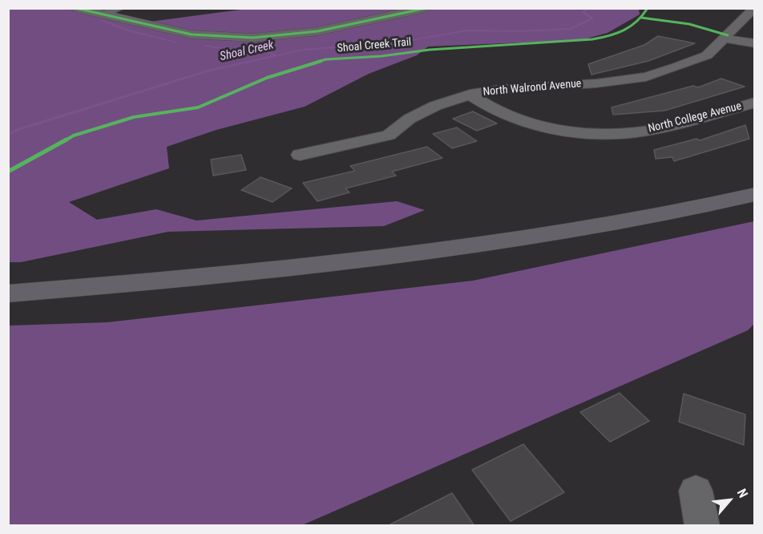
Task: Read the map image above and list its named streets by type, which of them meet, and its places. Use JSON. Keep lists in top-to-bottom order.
{
  "streets": {
    "street": ["North Walrond Avenue", "North College Avenue"],
    "cycle path": ["Shoal Creek Trail"]
  },
  "crossings": [
    ["North Walrond Avenue", "North College Avenue"]
  ],
  "water": ["Shoal Creek"],
  "north": "top right"
}
